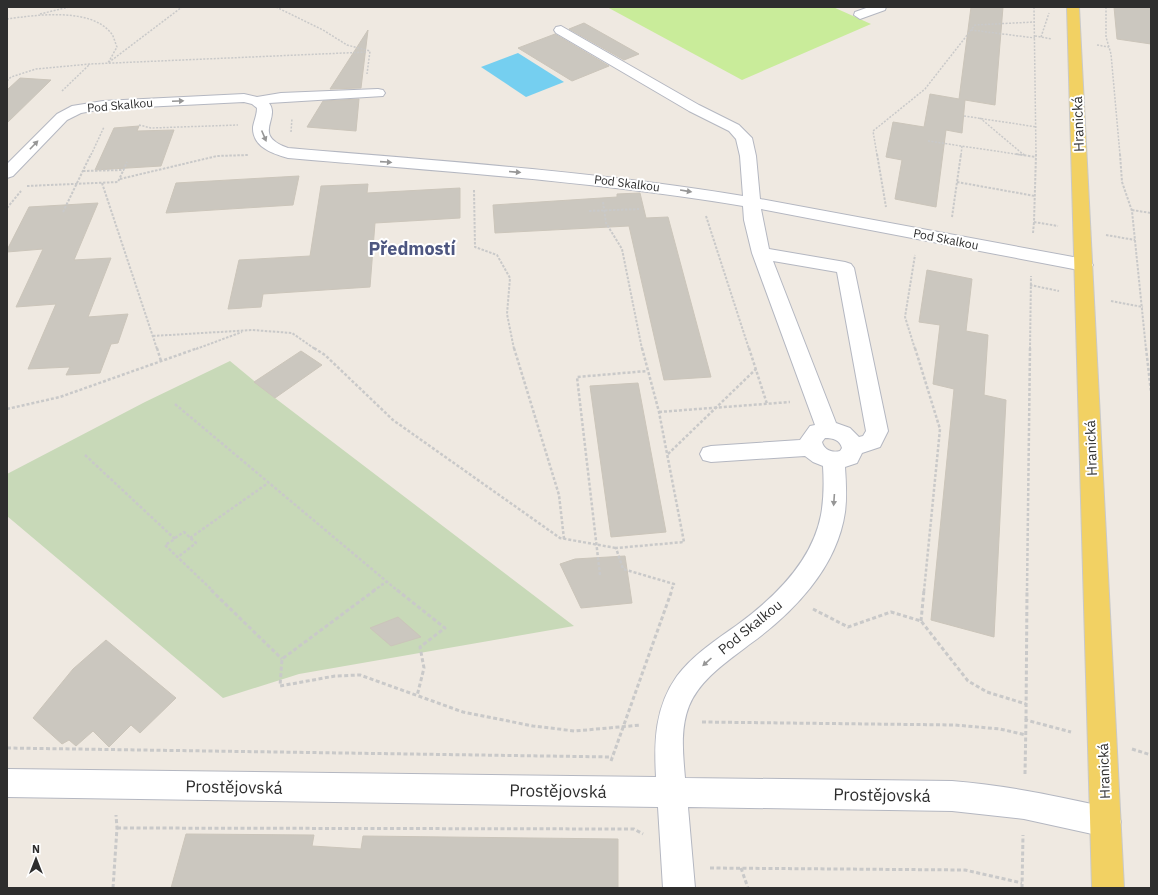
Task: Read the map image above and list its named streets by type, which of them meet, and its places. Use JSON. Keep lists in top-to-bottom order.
{
  "streets": {
    "main road": ["Hranická"],
    "street": ["Pod Skalkou", "Prostějovská"]
  },
  "crossings": [
    ["Pod Skalkou", "Hranická"],
    ["Pod Skalkou", "Prostějovská"],
    ["Hranická", "Prostějovská"]
  ],
  "districts": ["Předmostí"],
  "north": "top"
}
